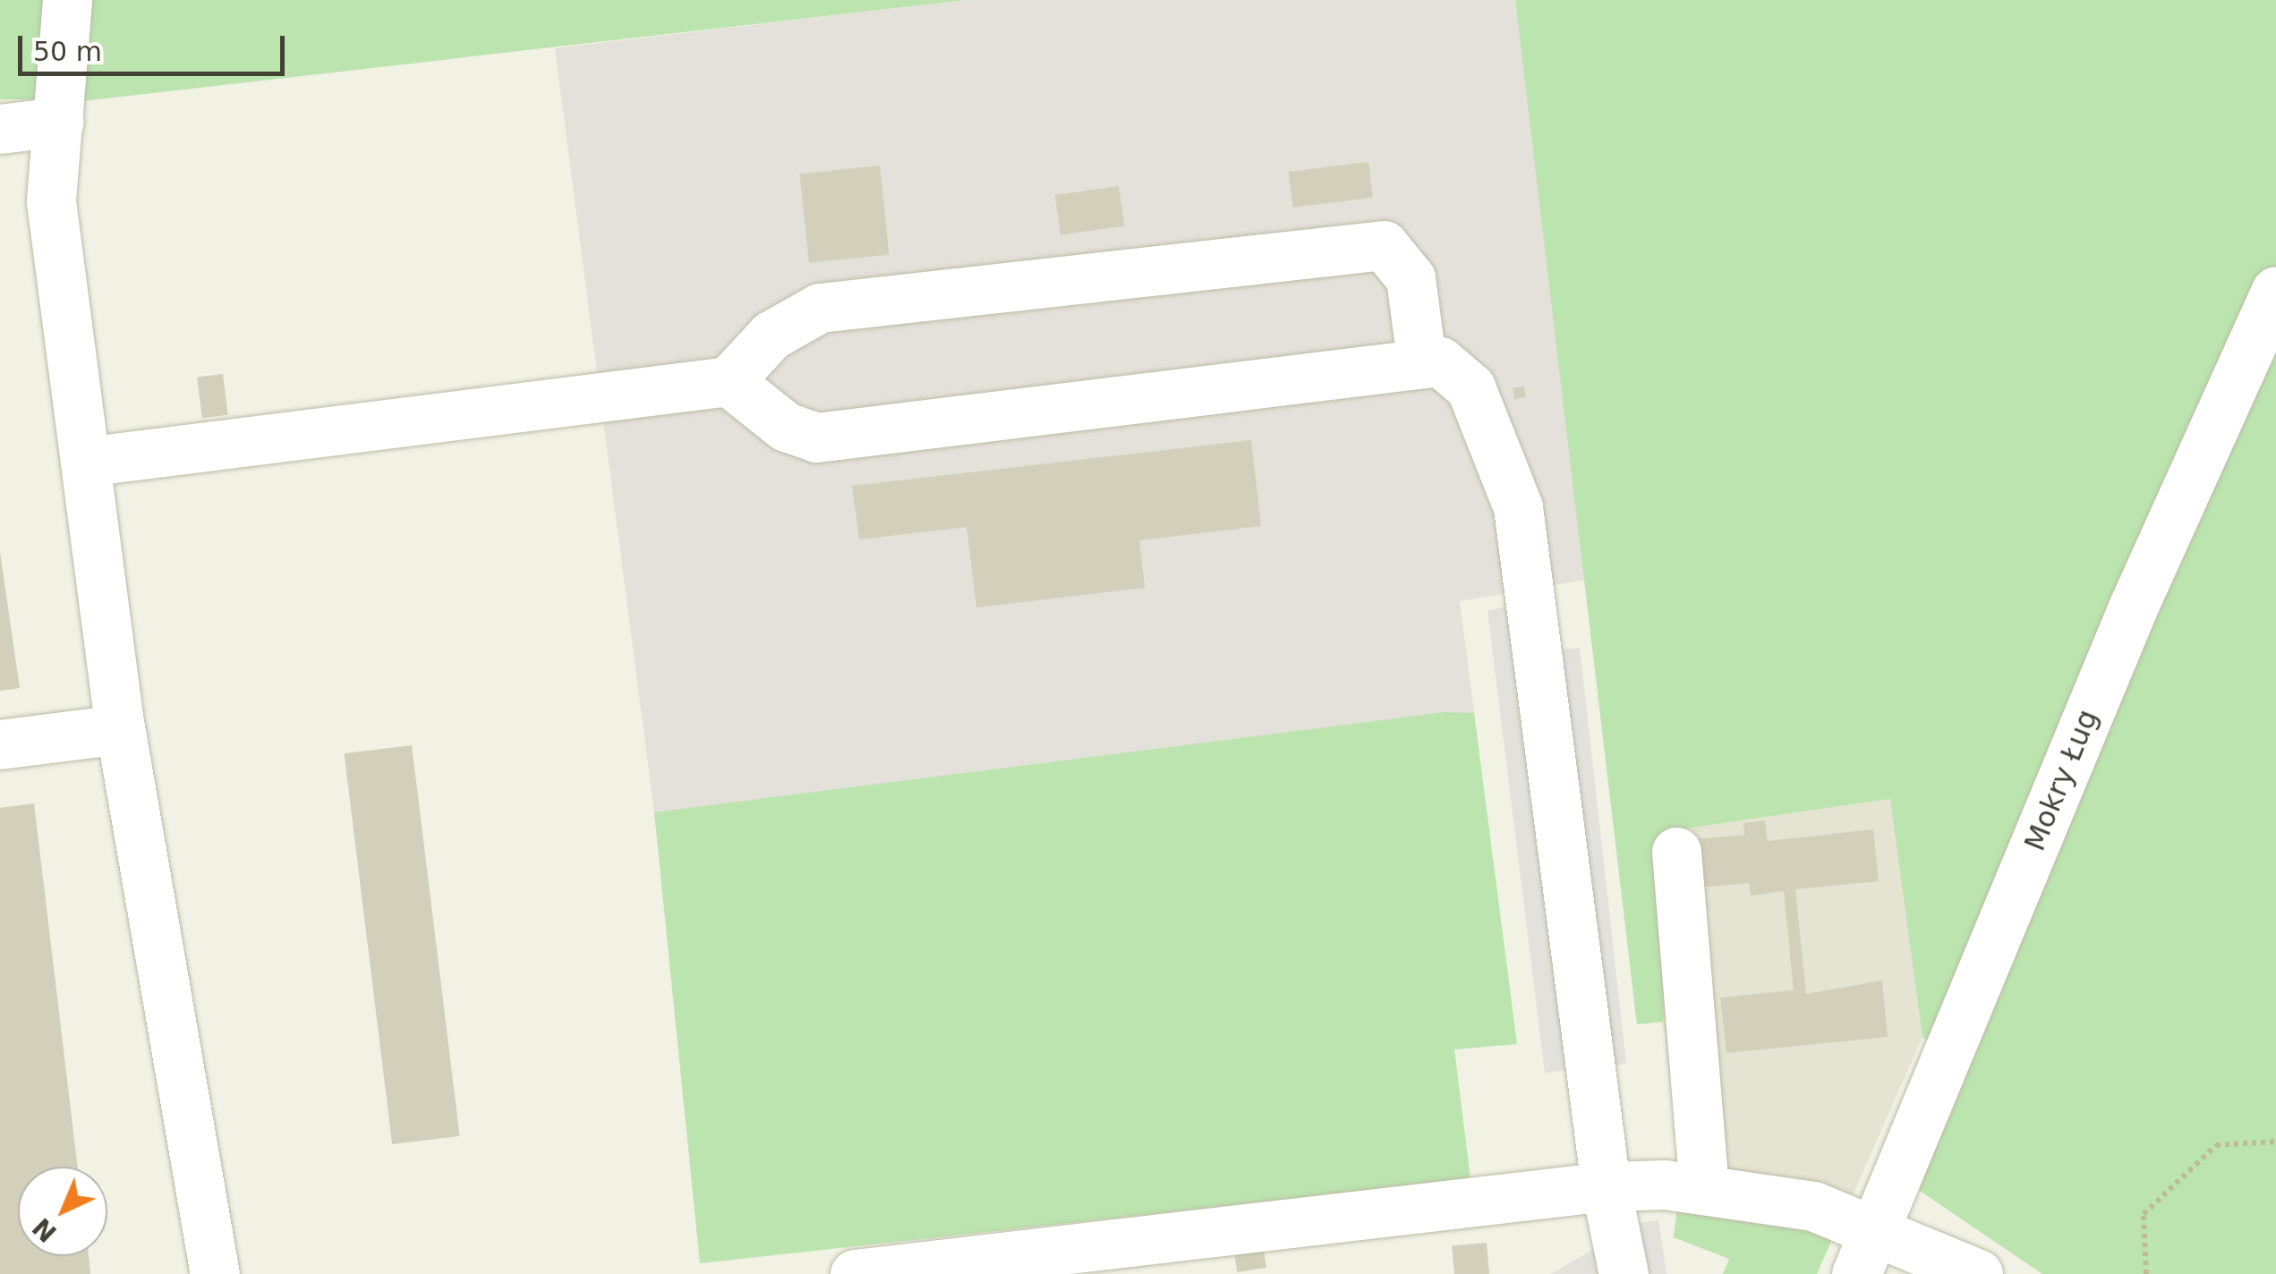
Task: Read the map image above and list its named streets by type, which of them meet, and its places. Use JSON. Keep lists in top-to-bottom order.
{
  "streets": {
    "street": ["Mokry Ług"]
  },
  "scale_bar": "50 m",
  "north": "bottom left"
}
